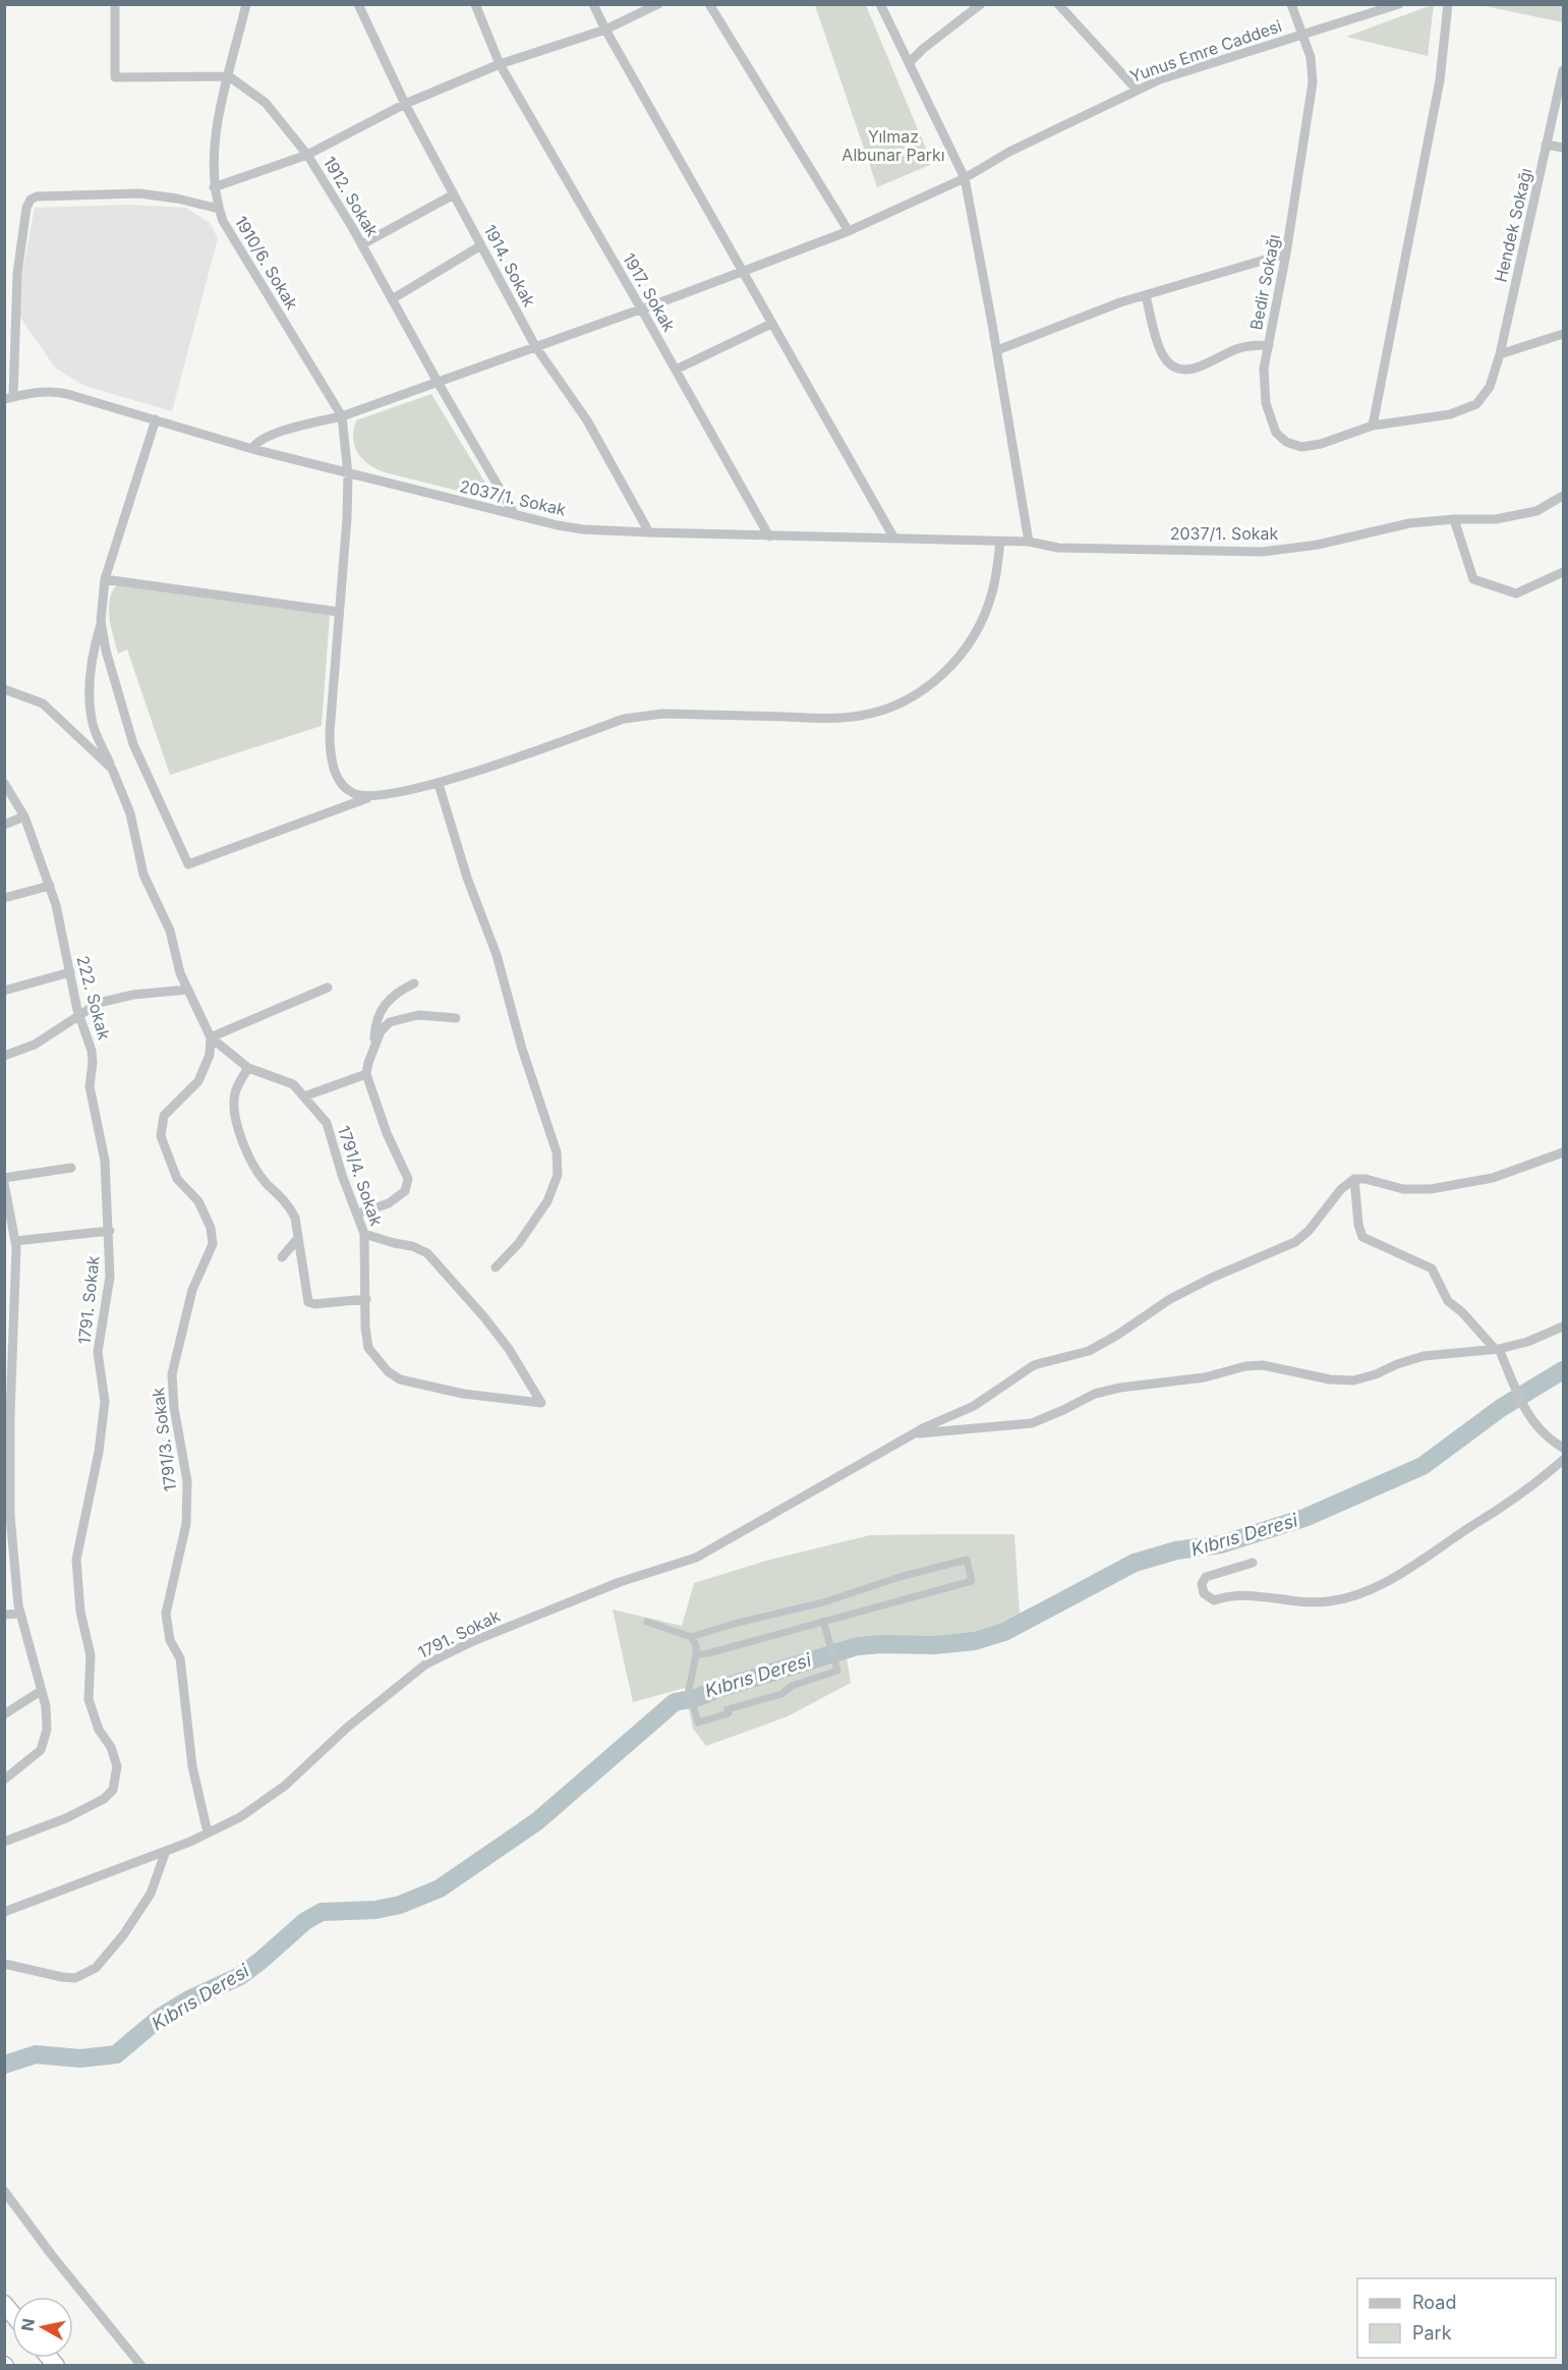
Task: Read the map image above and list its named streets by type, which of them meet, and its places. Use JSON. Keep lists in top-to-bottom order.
{
  "streets": {
    "street": [
      "Yunus Emre Caddesi",
      "1912. Sokak",
      "Hendek Sokağı",
      "1910/6. Sokak",
      "1914. Sokak",
      "Bedir Sokağı",
      "1917. Sokak",
      "2037/1. Sokak",
      "222. Sokak",
      "1791/4. Sokak",
      "1791. Sokak",
      "1791/3. Sokak"
    ]
  },
  "crossings": [
    ["Yunus Emre Caddesi", "1912. Sokak"],
    ["Yunus Emre Caddesi", "1910/6. Sokak"],
    ["Yunus Emre Caddesi", "1914. Sokak"],
    ["Yunus Emre Caddesi", "Bedir Sokağı"],
    ["Yunus Emre Caddesi", "1917. Sokak"],
    ["Yunus Emre Caddesi", "2037/1. Sokak"],
    ["1912. Sokak", "1910/6. Sokak"],
    ["1912. Sokak", "2037/1. Sokak"],
    ["Hendek Sokağı", "Bedir Sokağı"],
    ["1914. Sokak", "2037/1. Sokak"],
    ["1917. Sokak", "2037/1. Sokak"],
    ["222. Sokak", "1791. Sokak"],
    ["1791/4. Sokak", "1791/3. Sokak"],
    ["1791. Sokak", "1791/3. Sokak"]
  ],
  "water": ["Kıbrıs Deresi"],
  "parks": ["Yılmaz Albunar Parkı"],
  "legend": ["Road", "Park"],
  "north": "left"
}
